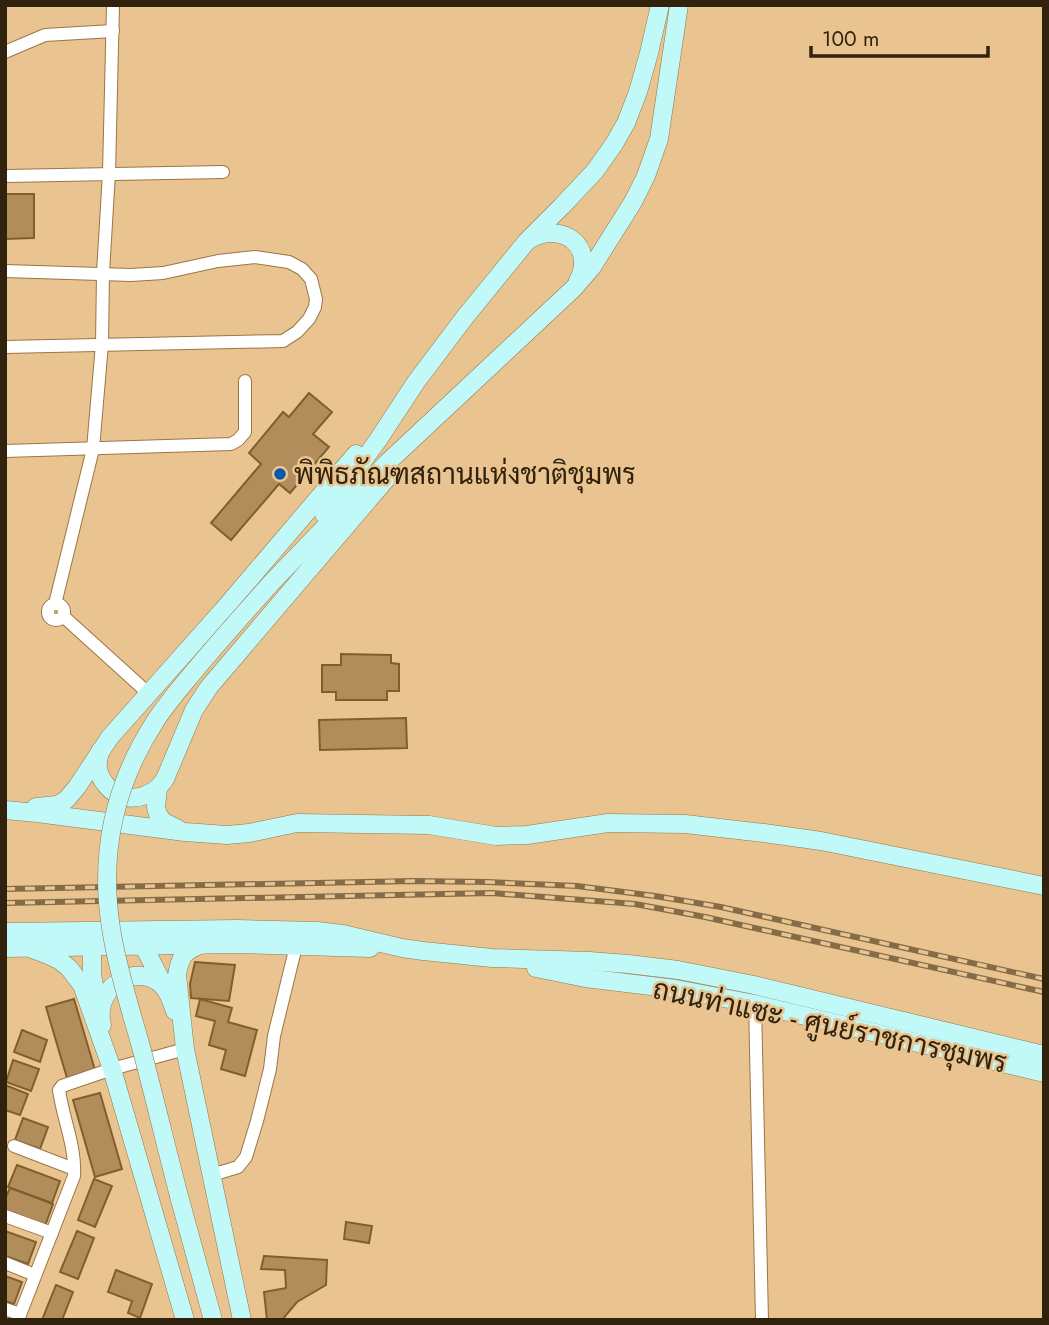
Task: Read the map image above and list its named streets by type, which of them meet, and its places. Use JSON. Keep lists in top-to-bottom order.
{
  "streets": {
    "main road": ["ถนนท่าแซะ - ศูนย์ราชการชุมพร"]
  },
  "places": ["พิพิธภัณฑสถานแห่งชาติชุมพร"],
  "scale_bar": "100 m"
}
